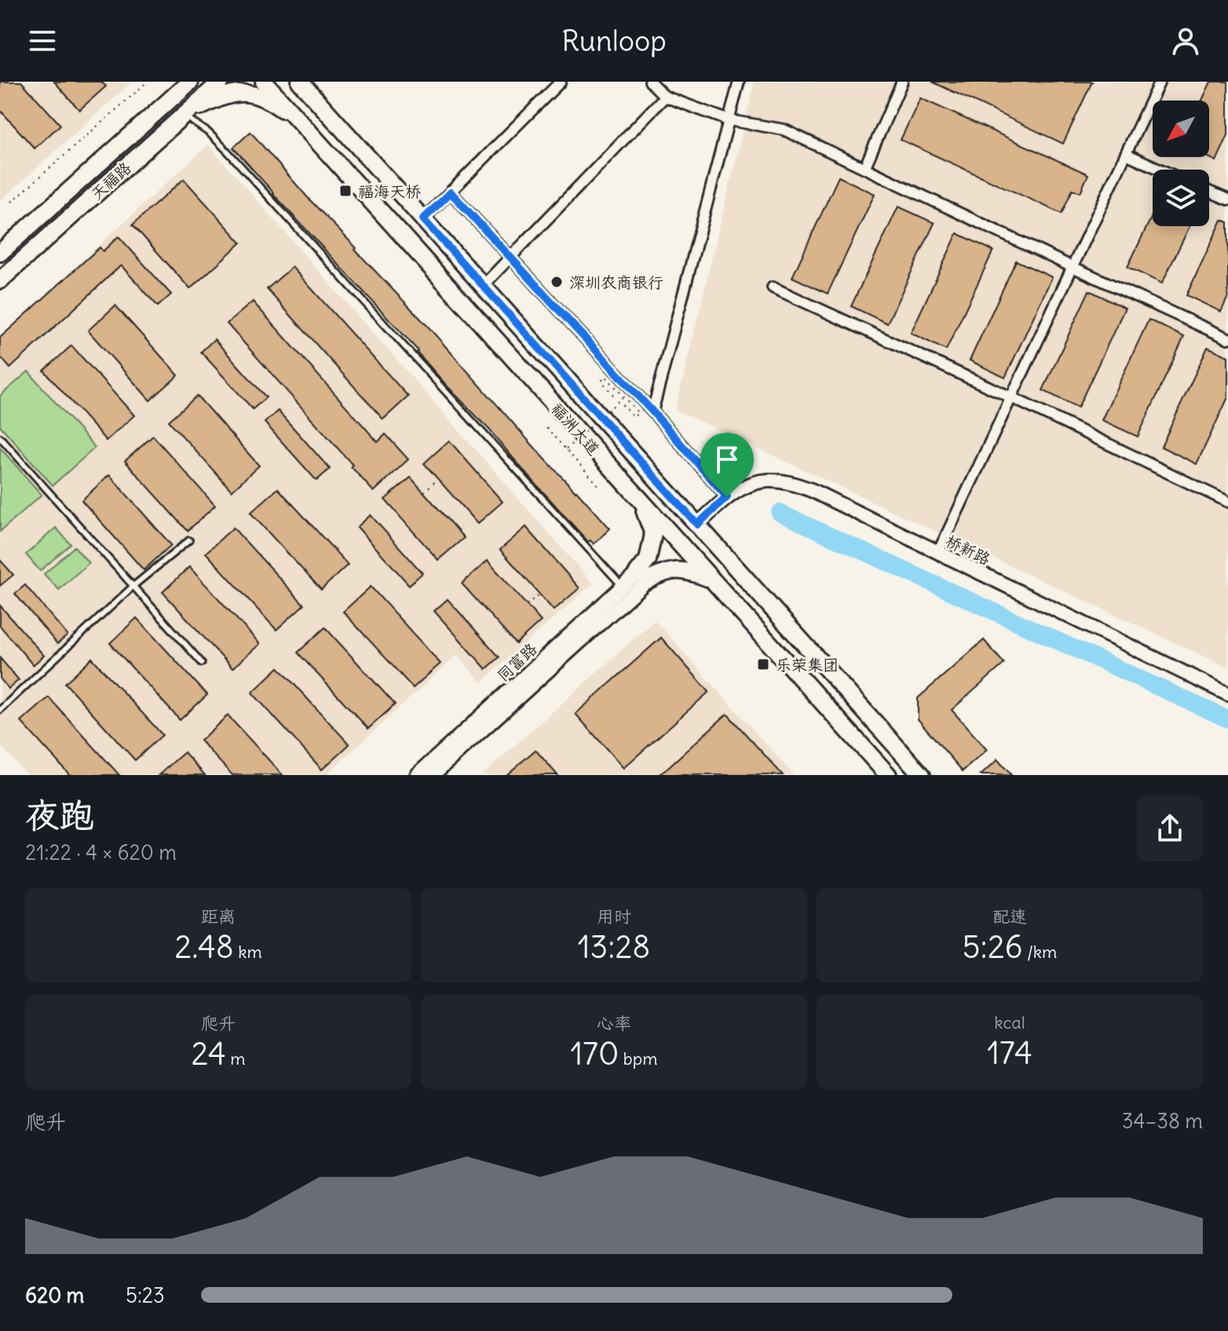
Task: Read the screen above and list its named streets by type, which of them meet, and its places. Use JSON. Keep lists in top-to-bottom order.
{
  "streets": {
    "main road": ["天福路", "福洲大道"],
    "street": ["桥新路", "同富路"]
  },
  "crossings": [
    ["福洲大道", "桥新路"]
  ],
  "places": {
    "transit": ["福海天桥", "乐荣集团"],
    "other": ["深圳农商银行"]
  },
  "north": "bottom left",
  "page": {
    "header": "Runloop",
    "heading": ["夜跑", "21:22 · 4 × 620 m"],
    "stats": [
      ["距离", "2.48 km"],
      ["用时", "13:28"],
      ["配速", "5:26 /km"],
      ["爬升", "24 m"],
      ["心率", "170 bpm"],
      ["kcal", "174"]
    ],
    "chart": ["爬升", "34–38 m"],
    "list": [
      {
        "name": "620 m",
        "note": "5:23"
      }
    ]
  }
}
